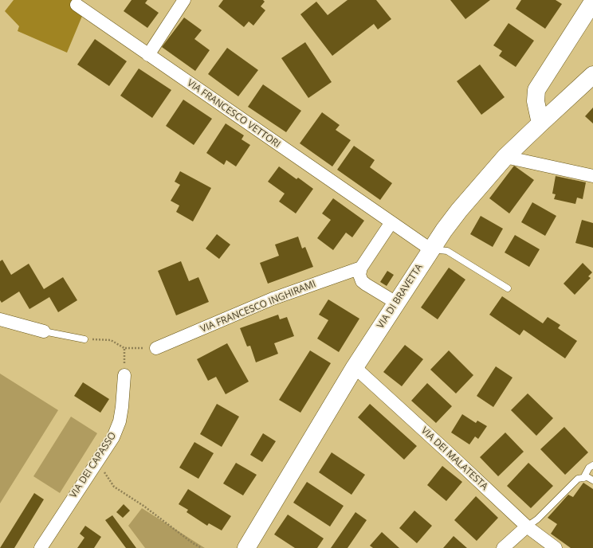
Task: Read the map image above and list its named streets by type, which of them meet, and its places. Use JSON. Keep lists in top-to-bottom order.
{
  "streets": {
    "main road": ["VIA DI BRAVETTA"],
    "street": [
      "VIA FRANCESCO VETTORI",
      "VIA FRANCESCO INGHIRAMI",
      "VIA DEI MALATESTA",
      "VIA DEI CAPASSO"
    ]
  },
  "crossings": [
    ["VIA FRANCESCO VETTORI", "VIA DI BRAVETTA"],
    ["VIA DI BRAVETTA", "VIA DEI MALATESTA"]
  ]
}
